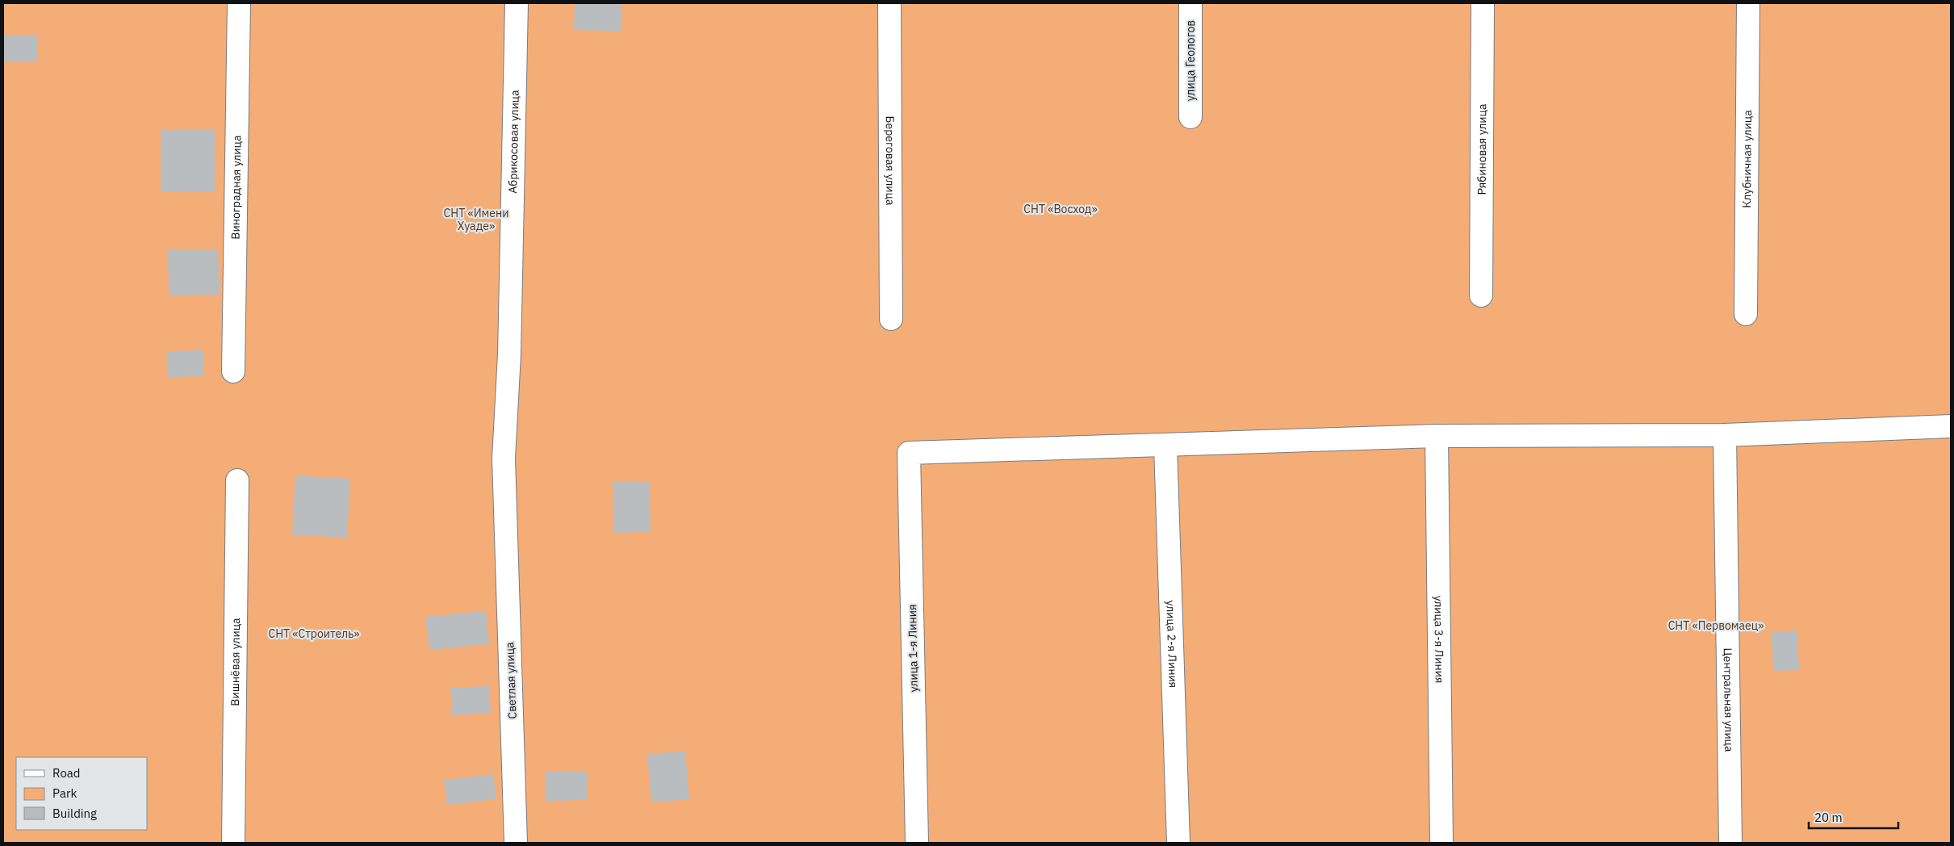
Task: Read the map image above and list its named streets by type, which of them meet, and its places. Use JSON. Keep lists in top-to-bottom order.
{
  "streets": {
    "street": [
      "улица Геологов",
      "Абрикосовая улица",
      "Рябиновая улица",
      "Клубничная улица",
      "Береговая улица",
      "Виноградная улица",
      "улица 3-я Линия",
      "улица 2-я Линия",
      "улица 1-я Линия",
      "Вишнёвая улица",
      "Светлая улица",
      "Центральная улица"
    ]
  },
  "crossings": [
    ["Абрикосовая улица", "Светлая улица"],
    ["улица 2-я Линия", "улица 1-я Линия"]
  ],
  "parks": [
    "СНТ «Восход»",
    "СНТ «Имени Хуаде»",
    "СНТ «Первомаец»",
    "СНТ «Строитель»"
  ],
  "legend": ["Road", "Park", "Building"],
  "scale_bar": "20 m"
}
